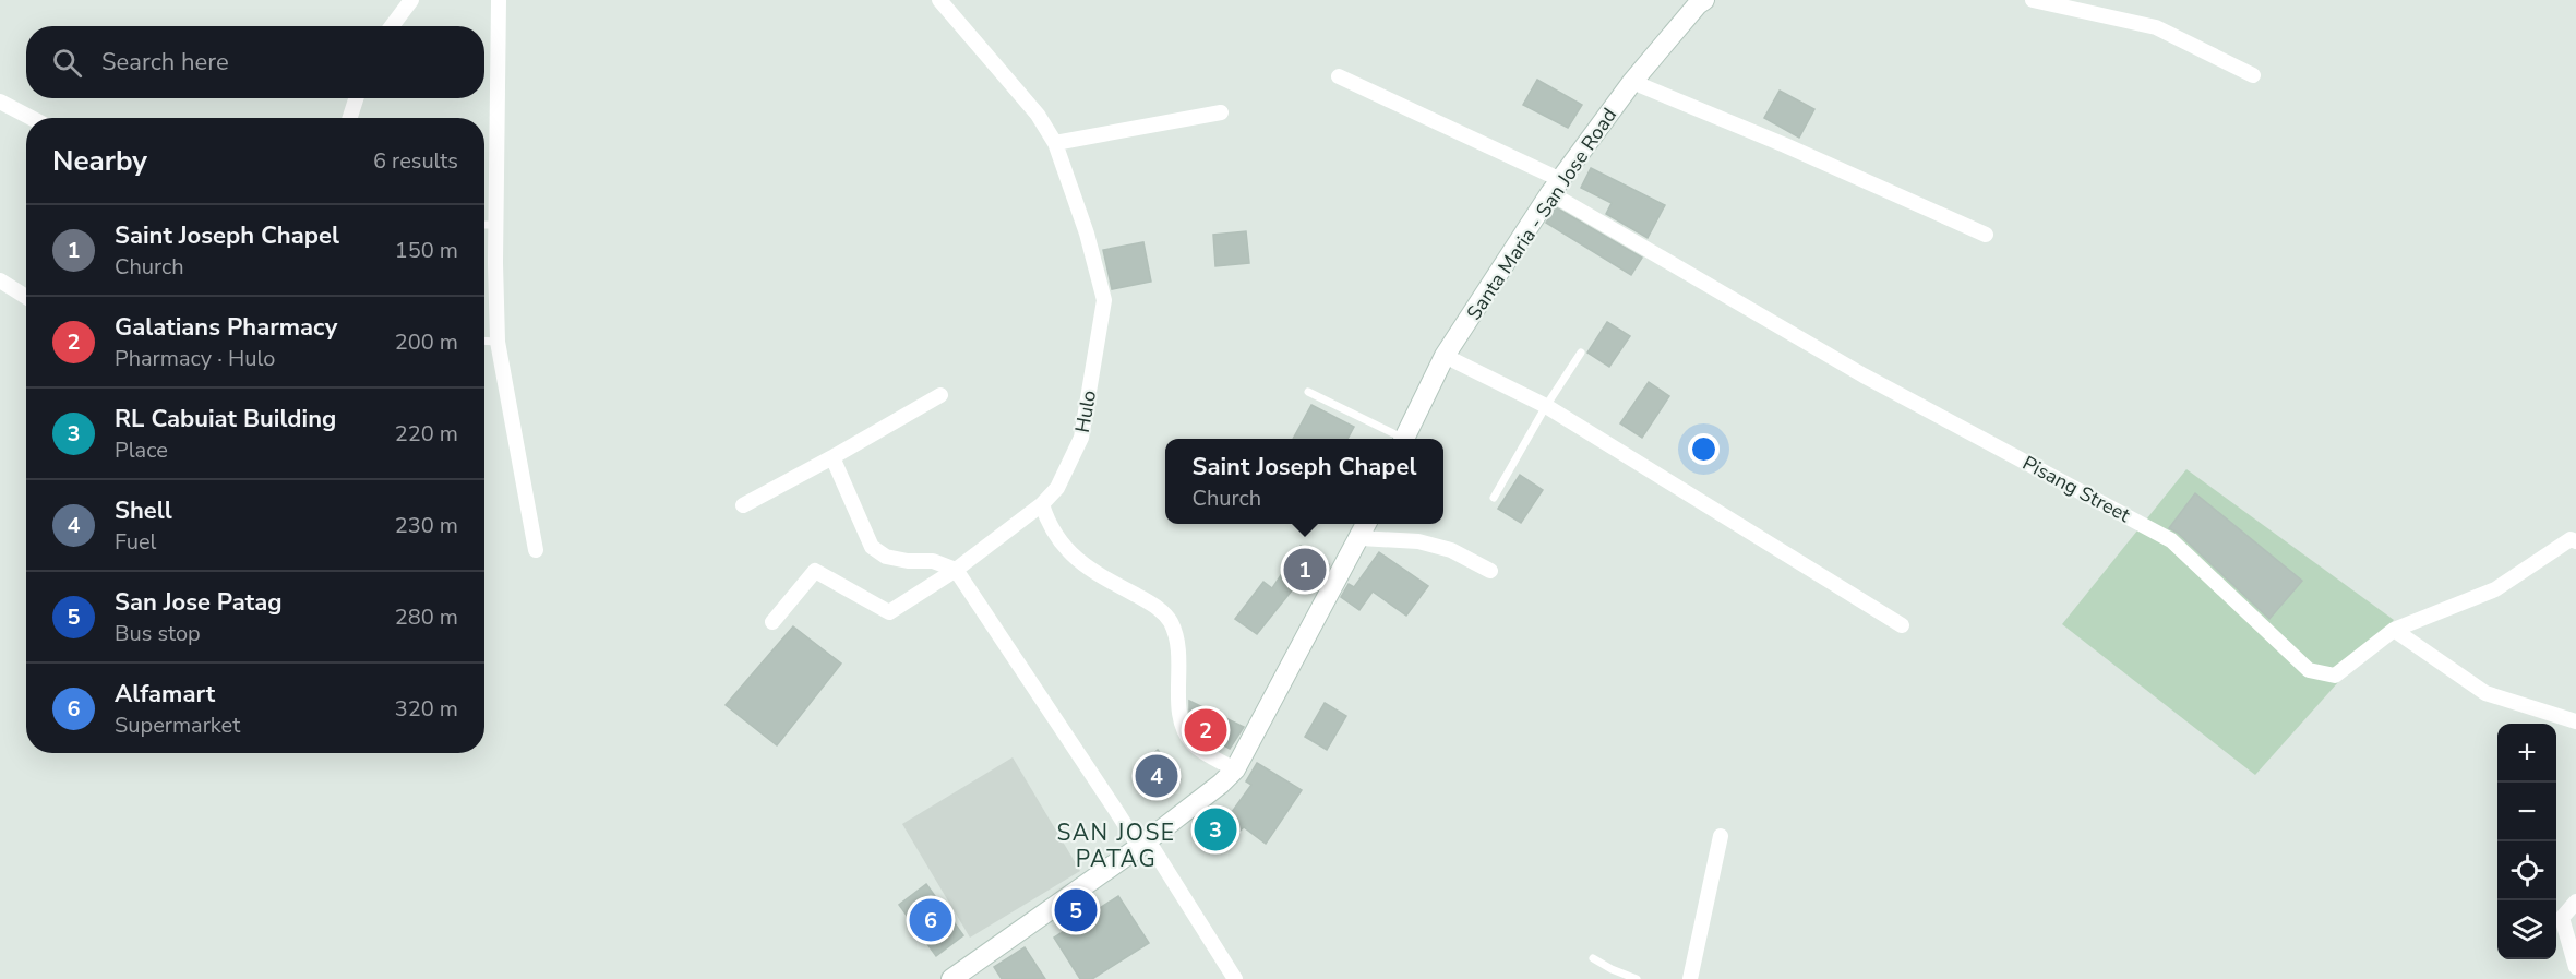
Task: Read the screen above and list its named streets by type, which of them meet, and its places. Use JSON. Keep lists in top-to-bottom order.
{
  "streets": {
    "main road": ["Santa Maria - San Jose Road"],
    "street": ["Hulo", "Pisang Street"]
  },
  "crossings": [
    ["Santa Maria - San Jose Road", "Pisang Street"]
  ],
  "districts": ["SAN JOSE PATAG"],
  "page": {
    "search": "Search here",
    "heading": ["Nearby", "6 results"],
    "list": [
      {
        "mark": "1",
        "name": "Saint Joseph Chapel",
        "note": "Church",
        "value": "150 m"
      },
      {
        "mark": "2",
        "name": "Galatians Pharmacy",
        "note": "Pharmacy · Hulo",
        "value": "200 m"
      },
      {
        "mark": "3",
        "name": "RL Cabuiat Building",
        "note": "Place",
        "value": "220 m"
      },
      {
        "mark": "4",
        "name": "Shell",
        "note": "Fuel",
        "value": "230 m"
      },
      {
        "mark": "5",
        "name": "San Jose Patag",
        "note": "Bus stop",
        "value": "280 m"
      },
      {
        "mark": "6",
        "name": "Alfamart",
        "note": "Supermarket",
        "value": "320 m"
      }
    ],
    "popup": ["Saint Joseph Chapel", "Church"],
    "pins": [
      "1",
      "2",
      "4",
      "3",
      "5",
      "6"
    ],
    "map_buttons": ["+", "−"]
  }
}
